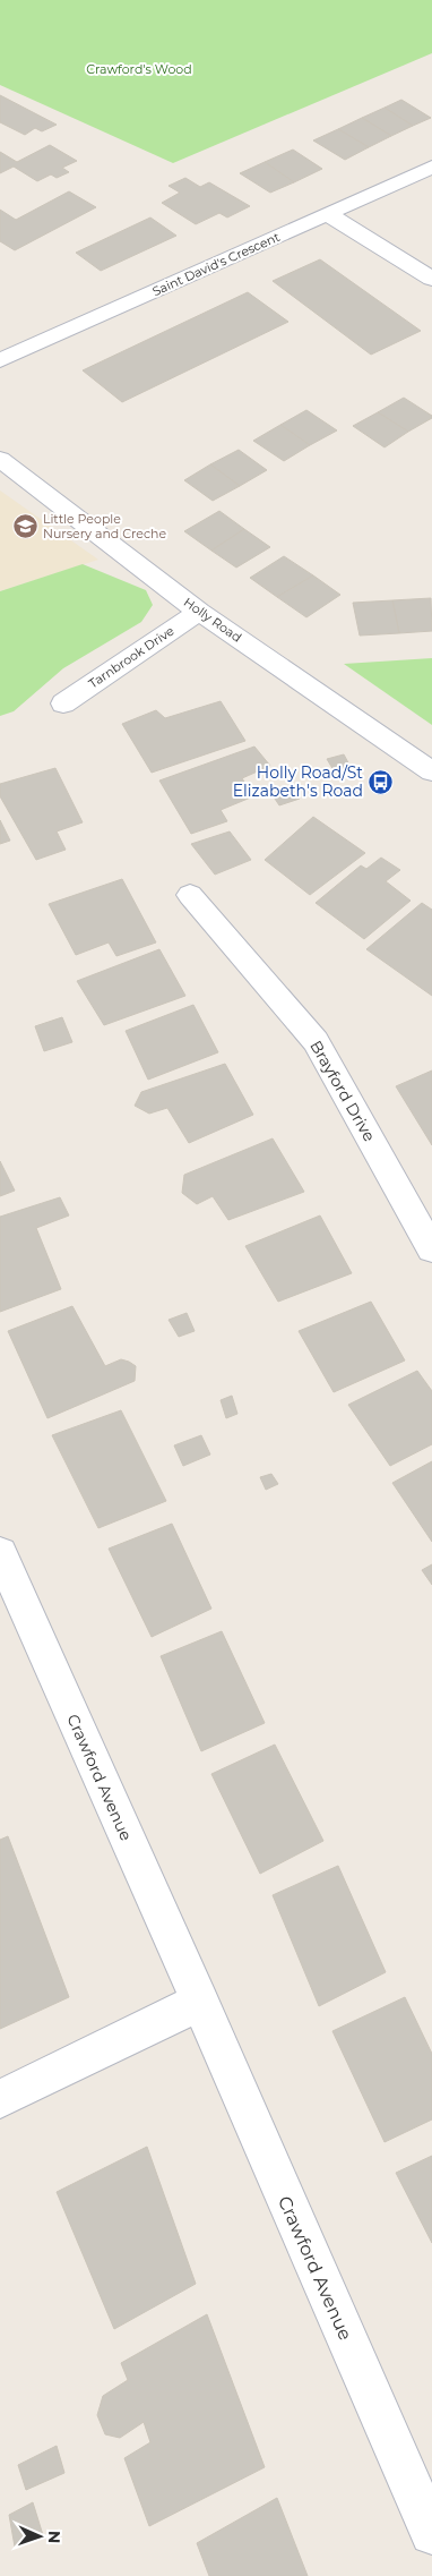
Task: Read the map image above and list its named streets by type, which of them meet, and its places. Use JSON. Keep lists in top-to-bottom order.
{
  "streets": {
    "street": [
      "Saint David's Crescent",
      "Holly Road",
      "Tarnbrook Drive",
      "Brayford Drive",
      "Crawford Avenue"
    ]
  },
  "crossings": [
    ["Holly Road", "Tarnbrook Drive"]
  ],
  "parks": ["Crawford's Wood"],
  "places": {
    "school or university": ["Little People Nursery and Creche"],
    "bus stop": ["Holly Road/St Elizabeth's Road"]
  },
  "north": "right"
}
